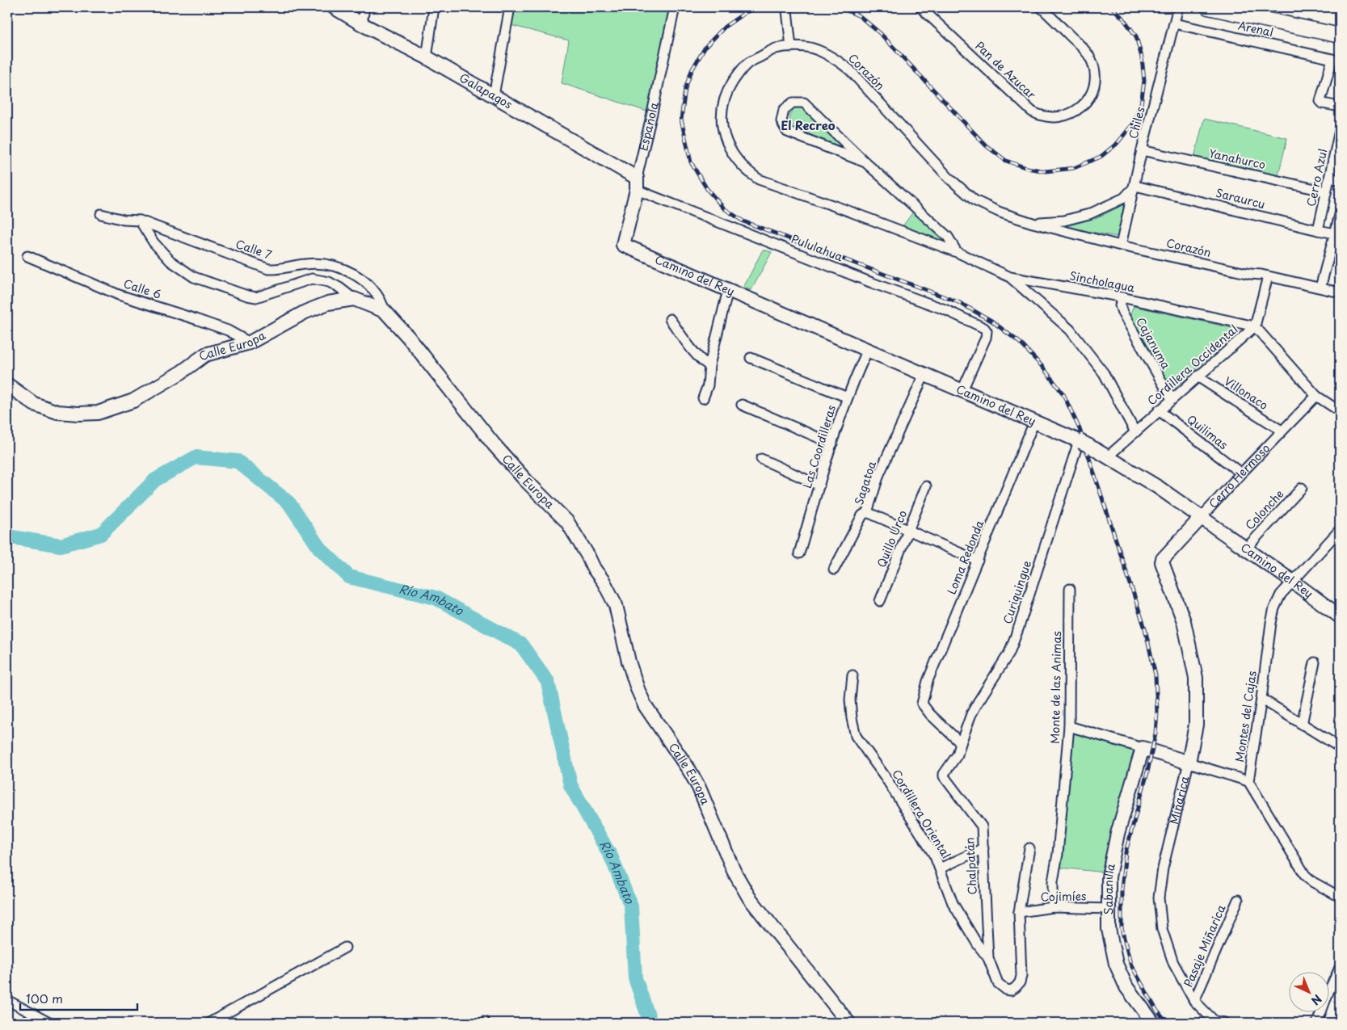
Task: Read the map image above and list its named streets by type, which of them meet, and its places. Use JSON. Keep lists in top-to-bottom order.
{
  "streets": {
    "street": [
      "Arenal",
      "Pan de Azucar",
      "Corazón",
      "Galapagos",
      "Chiles",
      "Española",
      "Yanahurco",
      "Cerro Azul",
      "Saraurcu",
      "Pululahua",
      "Calle 7",
      "Camino del Rey",
      "Sincholagua",
      "Calle 6",
      "Cajanuma",
      "Calle Europa",
      "Cordillera Occidental",
      "Villonaco",
      "Quilimas",
      "Las Coordilleras",
      "Cerro Hermoso",
      "Sagatoa",
      "Colonche",
      "Quillo Urco",
      "Loma Redonda",
      "Curiquingue",
      "Monte de las Animas",
      "Montes del Cajas",
      "Miñarica",
      "Cordillera Oriental",
      "Chalpatán",
      "Sabanilla",
      "Cojimíes",
      "Pasaje Miñarica"
    ]
  },
  "crossings": [
    ["Arenal", "Chiles"],
    ["Corazón", "Chiles"],
    ["Corazón", "Saraurcu"],
    ["Corazón", "Sincholagua"],
    ["Corazón", "Cordillera Occidental"],
    ["Galapagos", "Española"],
    ["Galapagos", "Pululahua"],
    ["Chiles", "Yanahurco"],
    ["Chiles", "Saraurcu"],
    ["Española", "Pululahua"],
    ["Española", "Camino del Rey"],
    ["Yanahurco", "Cerro Azul"],
    ["Cerro Azul", "Saraurcu"],
    ["Pululahua", "Camino del Rey"],
    ["Calle 7", "Calle Europa"],
    ["Camino del Rey", "Cordillera Occidental"],
    ["Camino del Rey", "Las Coordilleras"],
    ["Camino del Rey", "Cerro Hermoso"],
    ["Camino del Rey", "Sagatoa"],
    ["Camino del Rey", "Colonche"],
    ["Camino del Rey", "Loma Redonda"],
    ["Camino del Rey", "Curiquingue"],
    ["Camino del Rey", "Montes del Cajas"],
    ["Sincholagua", "Cajanuma"],
    ["Sincholagua", "Cordillera Occidental"],
    ["Calle 6", "Calle Europa"],
    ["Cajanuma", "Cordillera Occidental"],
    ["Cordillera Occidental", "Villonaco"],
    ["Cordillera Occidental", "Quilimas"],
    ["Villonaco", "Cerro Hermoso"],
    ["Quilimas", "Cerro Hermoso"],
    ["Cerro Hermoso", "Miñarica"],
    ["Sagatoa", "Quillo Urco"],
    ["Sagatoa", "Loma Redonda"],
    ["Loma Redonda", "Curiquingue"],
    ["Loma Redonda", "Chalpatán"],
    ["Curiquingue", "Chalpatán"],
    ["Monte de las Animas", "Cojimíes"],
    ["Miñarica", "Pasaje Miñarica"],
    ["Cordillera Oriental", "Chalpatán"],
    ["Cordillera Oriental", "Cojimíes"],
    ["Sabanilla", "Cojimíes"]
  ],
  "districts": ["El Recreo"],
  "water": ["Río Ambato"],
  "scale_bar": "100 m",
  "north": "bottom right"
}
